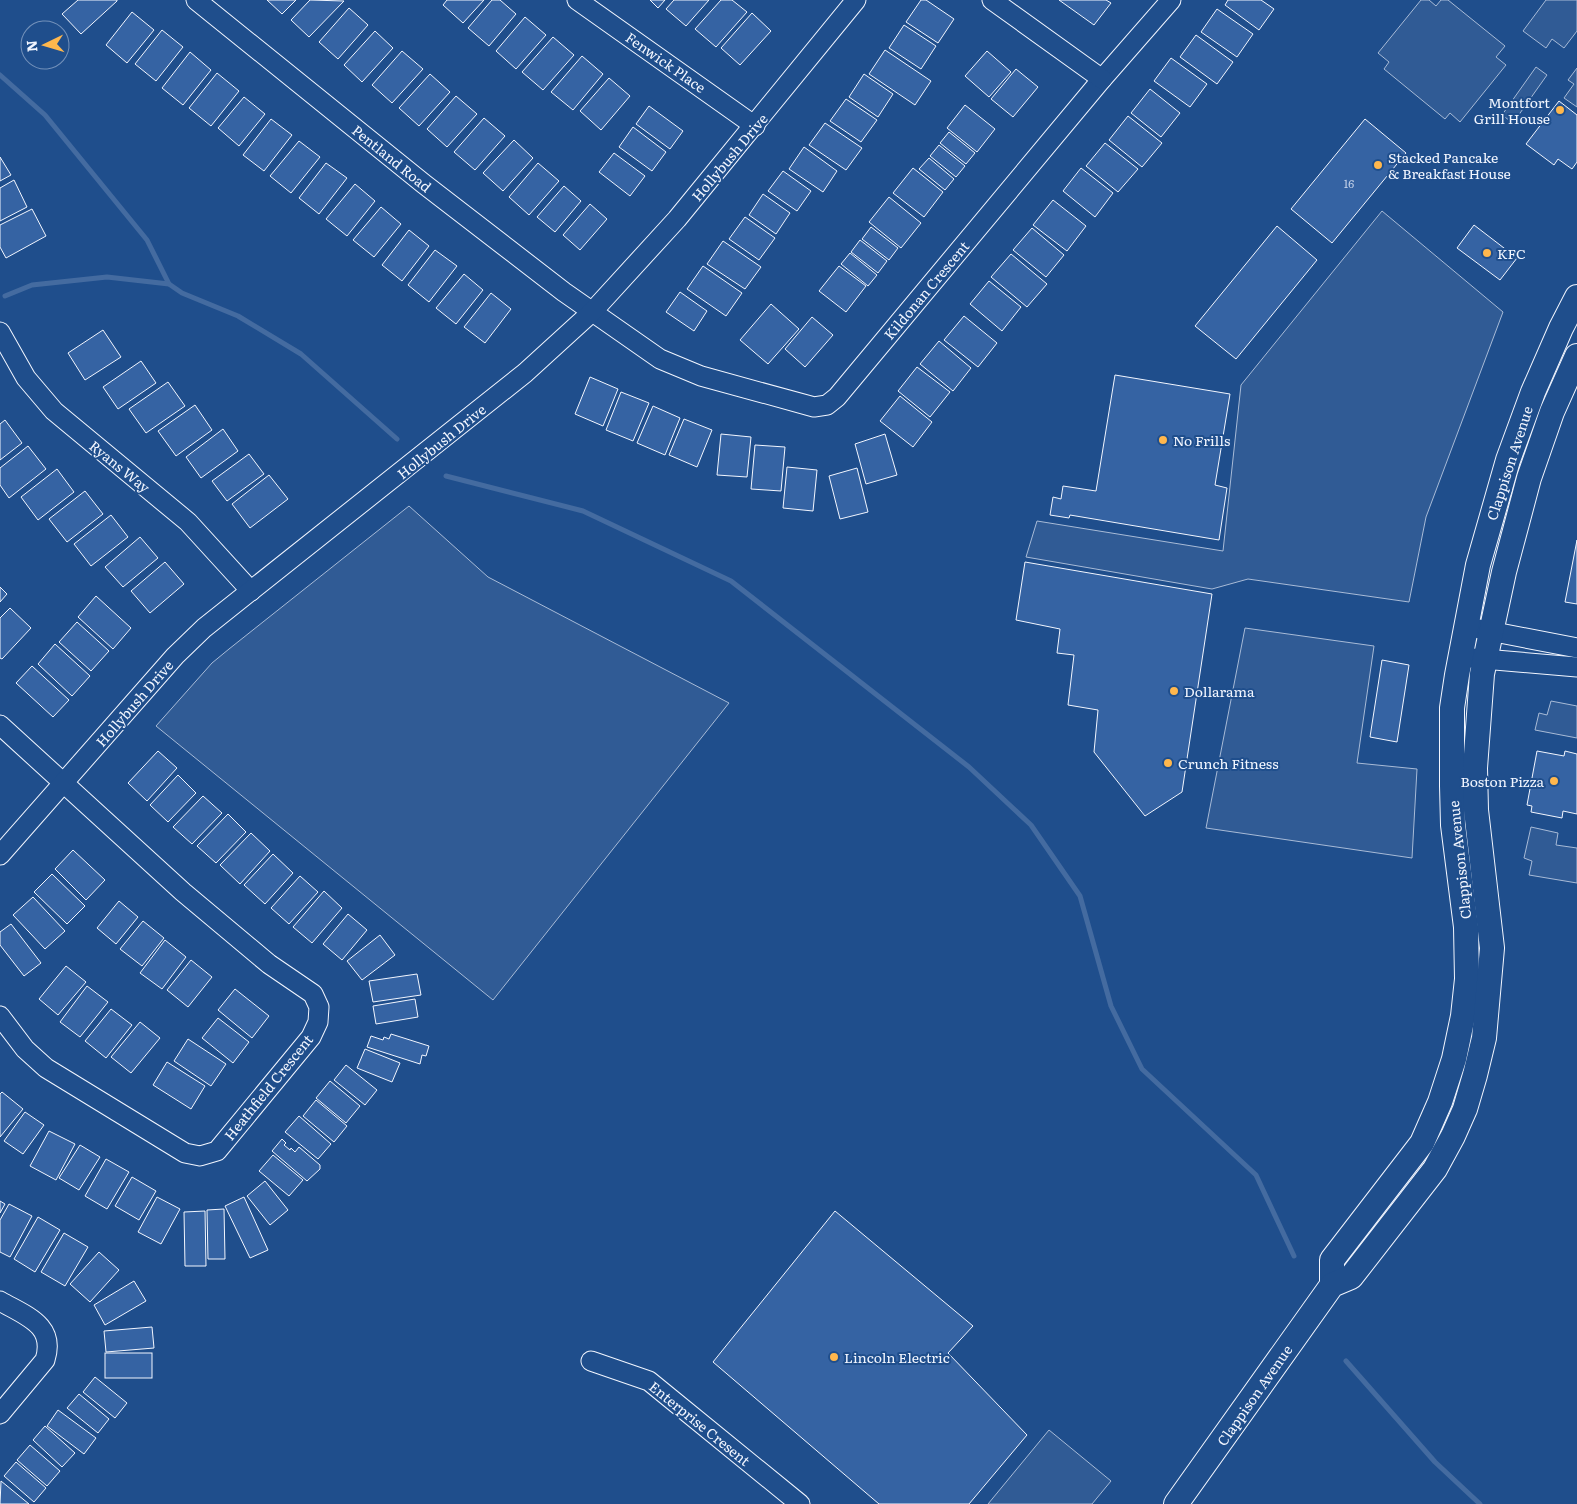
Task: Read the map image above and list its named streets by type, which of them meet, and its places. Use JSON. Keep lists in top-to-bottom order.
{
  "streets": {
    "main road": ["Clappison Avenue"],
    "street": [
      "Fenwick Place",
      "Hollybush Drive",
      "Pentland Road",
      "Kildonan Crescent",
      "Ryans Way",
      "Heathfield Crescent",
      "Enterprise Cresent"
    ]
  },
  "crossings": [
    ["Fenwick Place", "Hollybush Drive"],
    ["Hollybush Drive", "Pentland Road"],
    ["Hollybush Drive", "Kildonan Crescent"],
    ["Hollybush Drive", "Ryans Way"],
    ["Hollybush Drive", "Heathfield Crescent"],
    ["Pentland Road", "Kildonan Crescent"]
  ],
  "places": [
    "Montfort Grill House",
    "Stacked Pancake & Breakfast House",
    "KFC",
    "No Frills",
    "Dollarama",
    "Crunch Fitness",
    "Boston Pizza",
    "Lincoln Electric"
  ],
  "house_numbers": ["16"],
  "north": "left"
}
